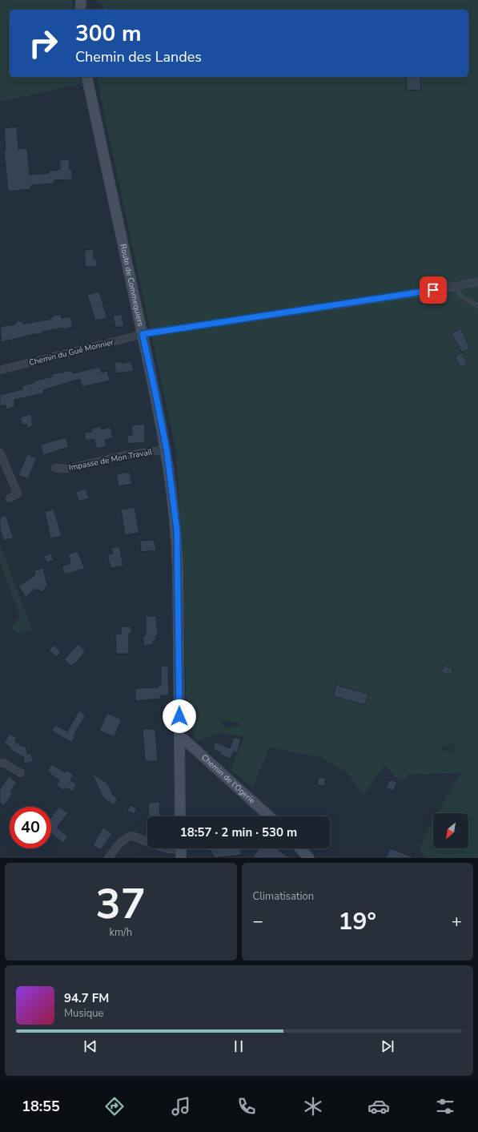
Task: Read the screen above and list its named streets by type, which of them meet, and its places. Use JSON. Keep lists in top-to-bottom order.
{
  "streets": {
    "street": [
      "Route de Commequiers",
      "Chemin du Gué Monnier",
      "Impasse de Mon Travail",
      "Chemin de l'Ogerie"
    ]
  },
  "crossings": [
    ["Route de Commequiers", "Chemin du Gué Monnier"],
    ["Route de Commequiers", "Impasse de Mon Travail"],
    ["Route de Commequiers", "Chemin de l'Ogerie"]
  ],
  "north": "bottom left",
  "page": {
    "turn": ["300 m", "Chemin des Landes"],
    "limit": "40",
    "trip": "18:57 · 2 min · 530 m",
    "tile": [
      ["37", "km/h"],
      "Climatisation"
    ],
    "heat": ["−", "19°", "+"],
    "song": ["94.7 FM", "Musique"],
    "tabs": "18:55"
  }
}
